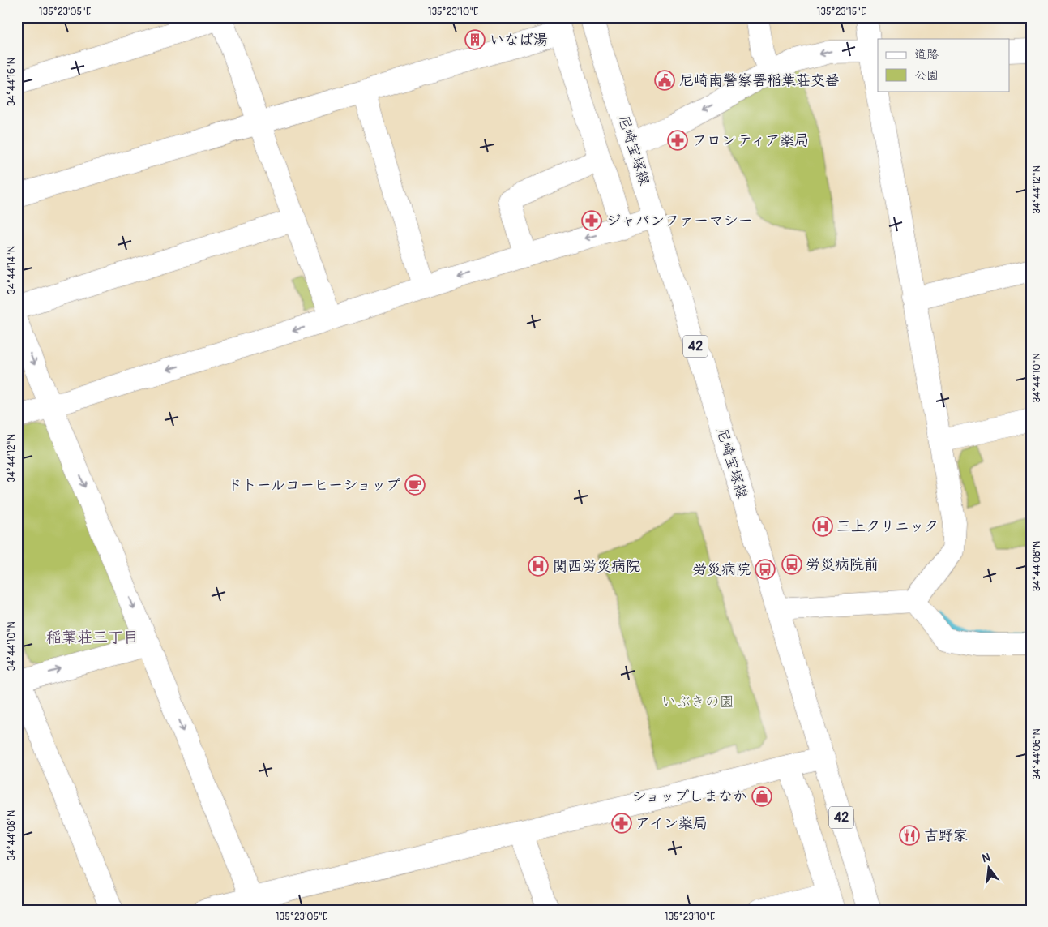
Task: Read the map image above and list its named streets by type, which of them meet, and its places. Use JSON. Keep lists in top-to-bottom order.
{
  "streets": {
    "street": ["尼崎宝塚線", "42"]
  },
  "districts": ["稲葉荘三丁目"],
  "parks": ["いぶきの園"],
  "places": {
    "building": ["いなば湯"],
    "public building": ["尼崎南警察署稲葉荘交番"],
    "pharmacy": ["フロンティア薬局", "ジャパンファーマシー", "アイン薬局"],
    "cafe": ["ドトールコーヒーショップ"],
    "hospital": ["三上クリニック", "関西労災病院"],
    "bus stop": ["労災病院前", "労災病院"],
    "shop": ["ショップしまなか"],
    "restaurant": ["吉野家"]
  },
  "legend": ["道路", "公園"],
  "north": "top",
  "coordinates": [
    "135°23'05\"E",
    "135°23'10\"E",
    "135°23'15\"E",
    "34°44'16\"N",
    "34°44'12\"N",
    "34°44'14\"N",
    "34°44'10\"N",
    "34°44'08\"N",
    "34°44'06\"N"
  ]
}
